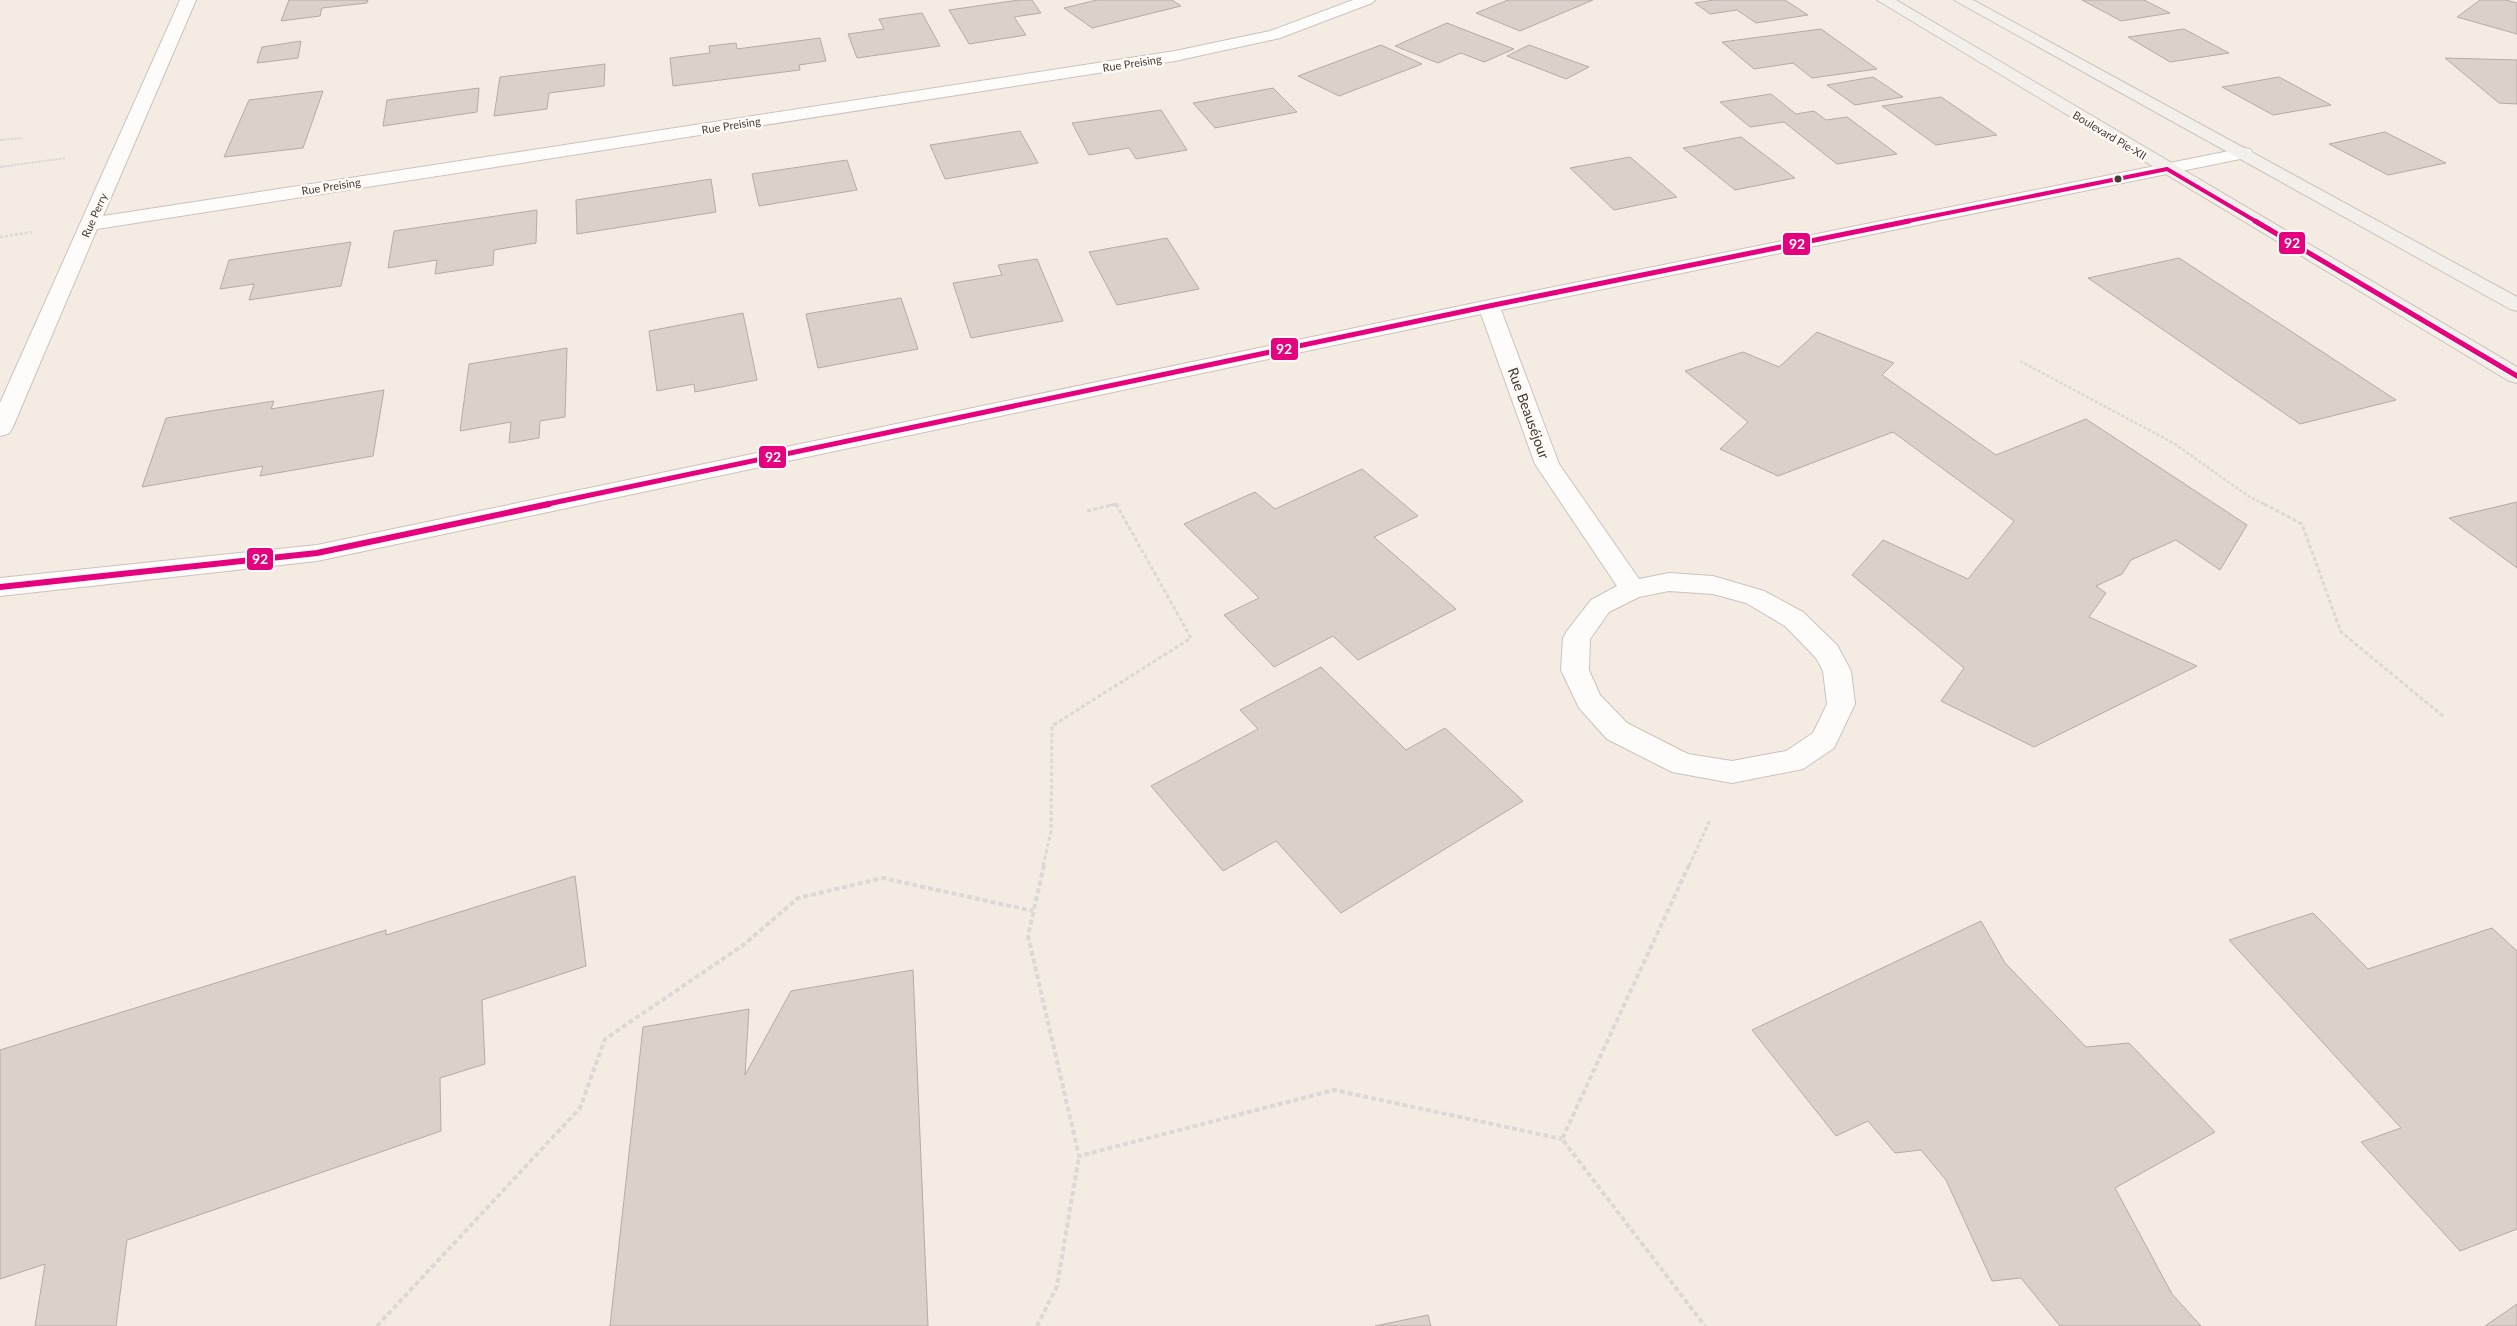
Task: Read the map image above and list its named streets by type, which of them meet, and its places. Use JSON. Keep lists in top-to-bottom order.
{
  "streets": {
    "street": [
      "Rue Preising",
      "Boulevard Pie-XII",
      "Rue Perry",
      "Rue Beauséjour"
    ]
  },
  "crossings": [
    ["Rue Preising", "Rue Perry"]
  ],
  "lines": ["transit line 92"]
}
